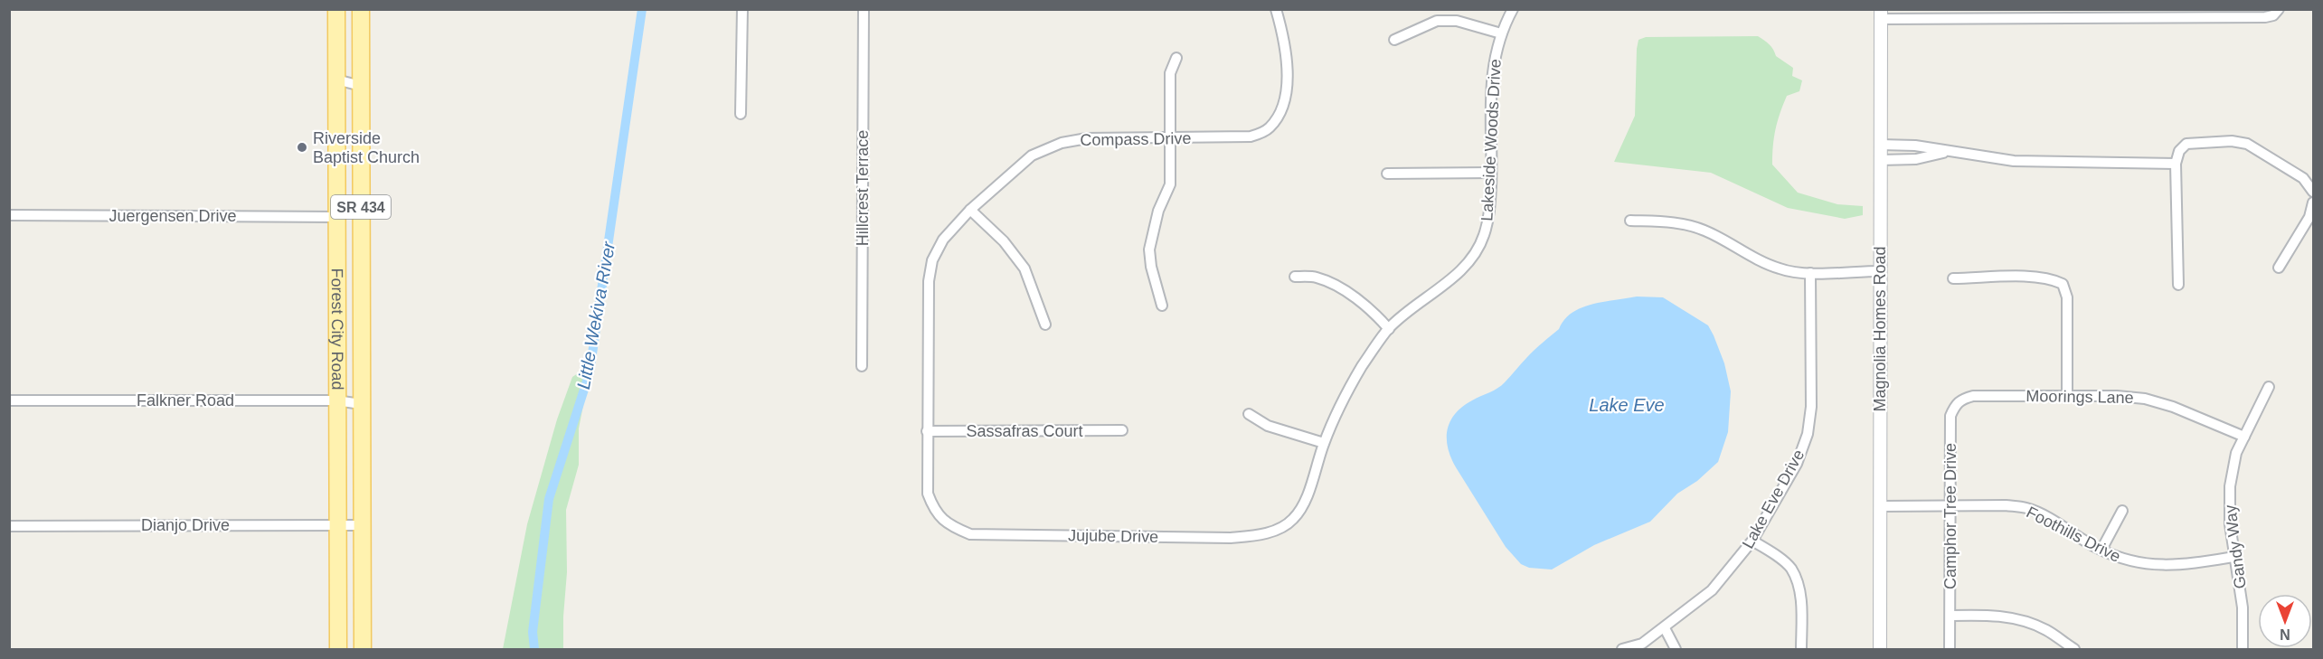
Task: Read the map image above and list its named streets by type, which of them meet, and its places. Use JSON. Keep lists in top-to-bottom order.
{
  "streets": {
    "main road": ["SR 434", "Forest City Road"],
    "street": [
      "Compass Drive",
      "Lakeside Woods Drive",
      "Hillcrest Terrace",
      "Juergensen Drive",
      "Magnolia Homes Road",
      "Moorings Lane",
      "Falkner Road",
      "Sassafras Court",
      "Lake Eve Drive",
      "Camphor Tree Drive",
      "Dianjo Drive",
      "Foothills Drive",
      "Jujube Drive",
      "Gandy Way"
    ]
  },
  "crossings": [
    ["Compass Drive", "Sassafras Court"],
    ["Compass Drive", "Jujube Drive"],
    ["Lakeside Woods Drive", "Jujube Drive"],
    ["Juergensen Drive", "Forest City Road"],
    ["Magnolia Homes Road", "Foothills Drive"],
    ["Forest City Road", "Falkner Road"],
    ["Forest City Road", "Dianjo Drive"],
    ["Moorings Lane", "Camphor Tree Drive"],
    ["Moorings Lane", "Gandy Way"],
    ["Sassafras Court", "Jujube Drive"],
    ["Camphor Tree Drive", "Foothills Drive"],
    ["Foothills Drive", "Gandy Way"]
  ],
  "water": ["Little Wekiva River", "Lake Eve"],
  "places": ["Riverside Baptist Church"],
  "north": "bottom"
}
